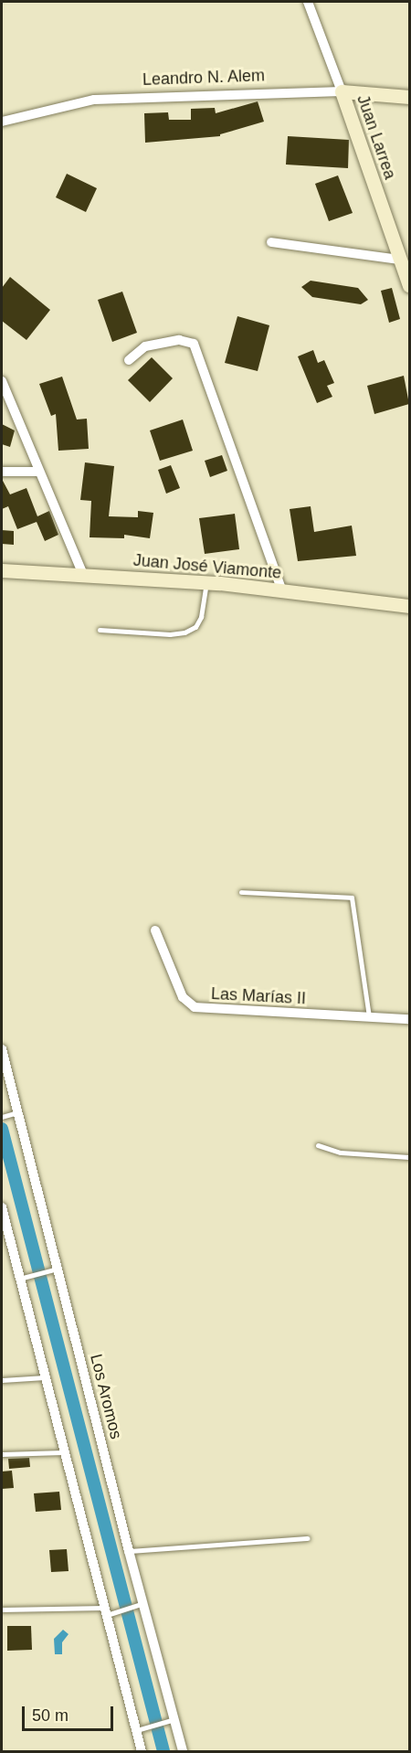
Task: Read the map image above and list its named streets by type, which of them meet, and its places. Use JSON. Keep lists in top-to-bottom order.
{
  "streets": {
    "main road": ["Leandro N. Alem", "Juan Larrea", "Juan José Viamonte"],
    "street": ["Las Marías II", "Los Aromos"]
  },
  "crossings": [
    ["Leandro N. Alem", "Juan Larrea"]
  ],
  "scale_bar": "50 m"
}
